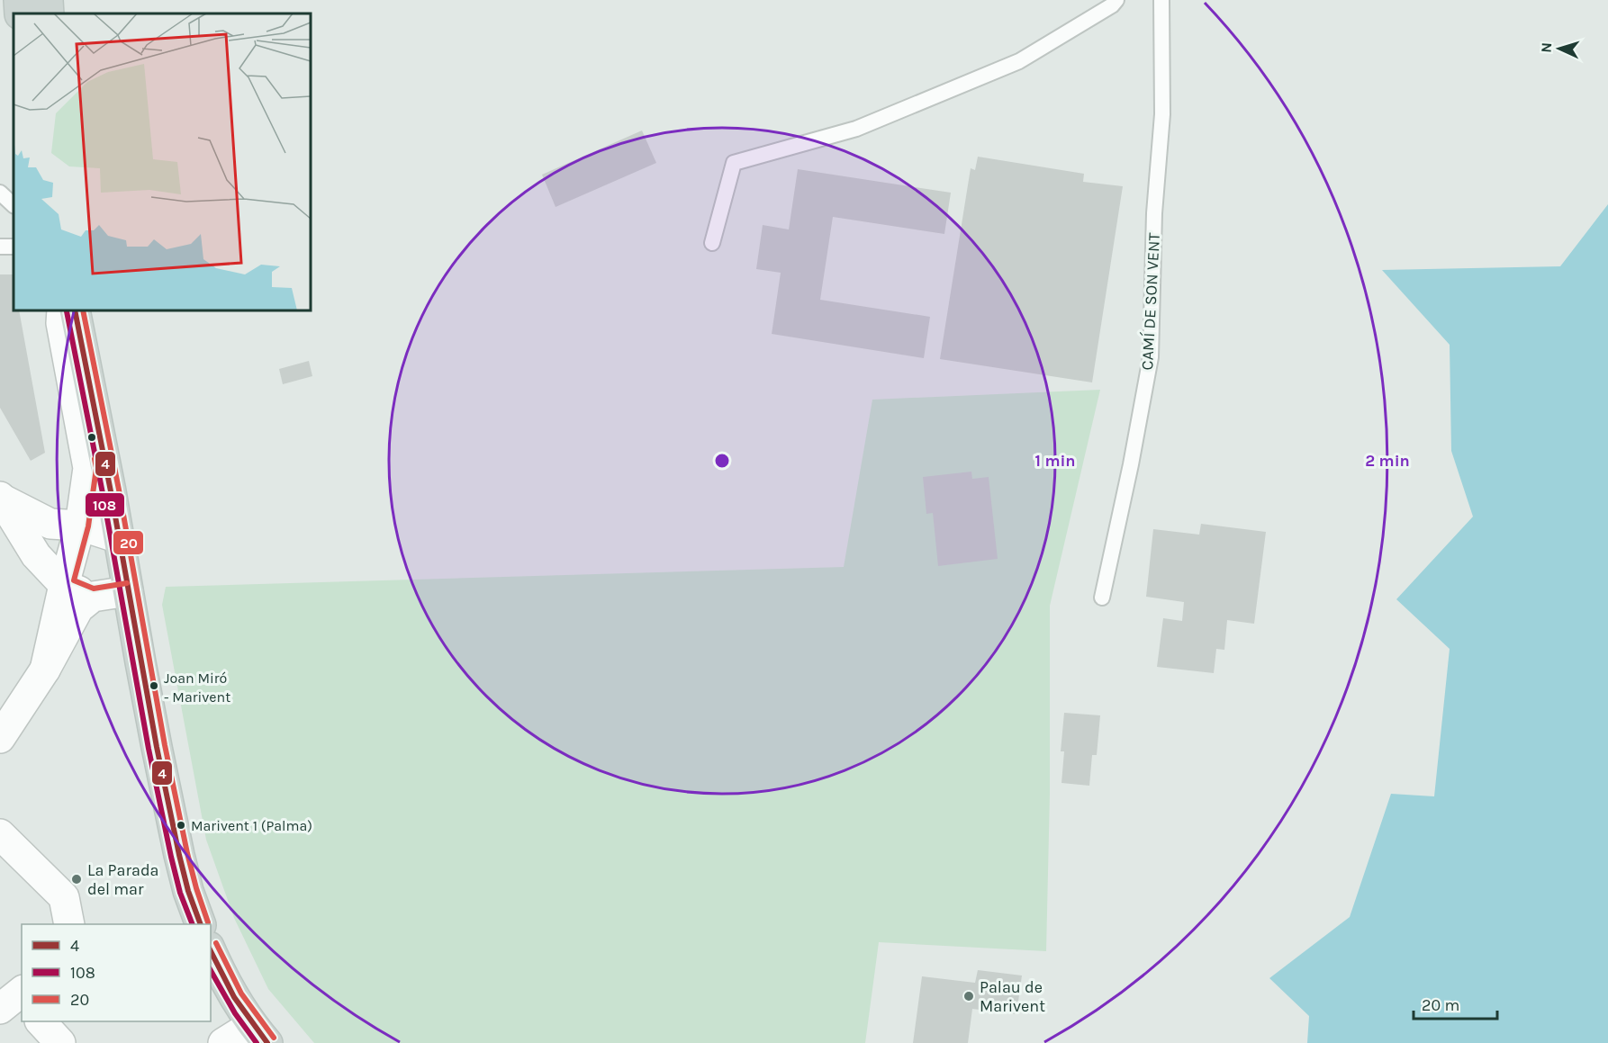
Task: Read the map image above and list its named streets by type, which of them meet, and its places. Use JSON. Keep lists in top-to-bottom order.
{
  "streets": {
    "lane": ["CAMÍ DE SON VENT"]
  },
  "places": [
    "Joan Miró - Marivent",
    "Marivent 1 (Palma)",
    "La Parada del mar",
    "Palau de Marivent"
  ],
  "lines": ["transit line 4", "transit line 20", "transit line 108"],
  "legend": ["4", "108", "20"],
  "scale_bar": "20 m",
  "north": "left",
  "rings": ["1 min", "2 min"]
}
